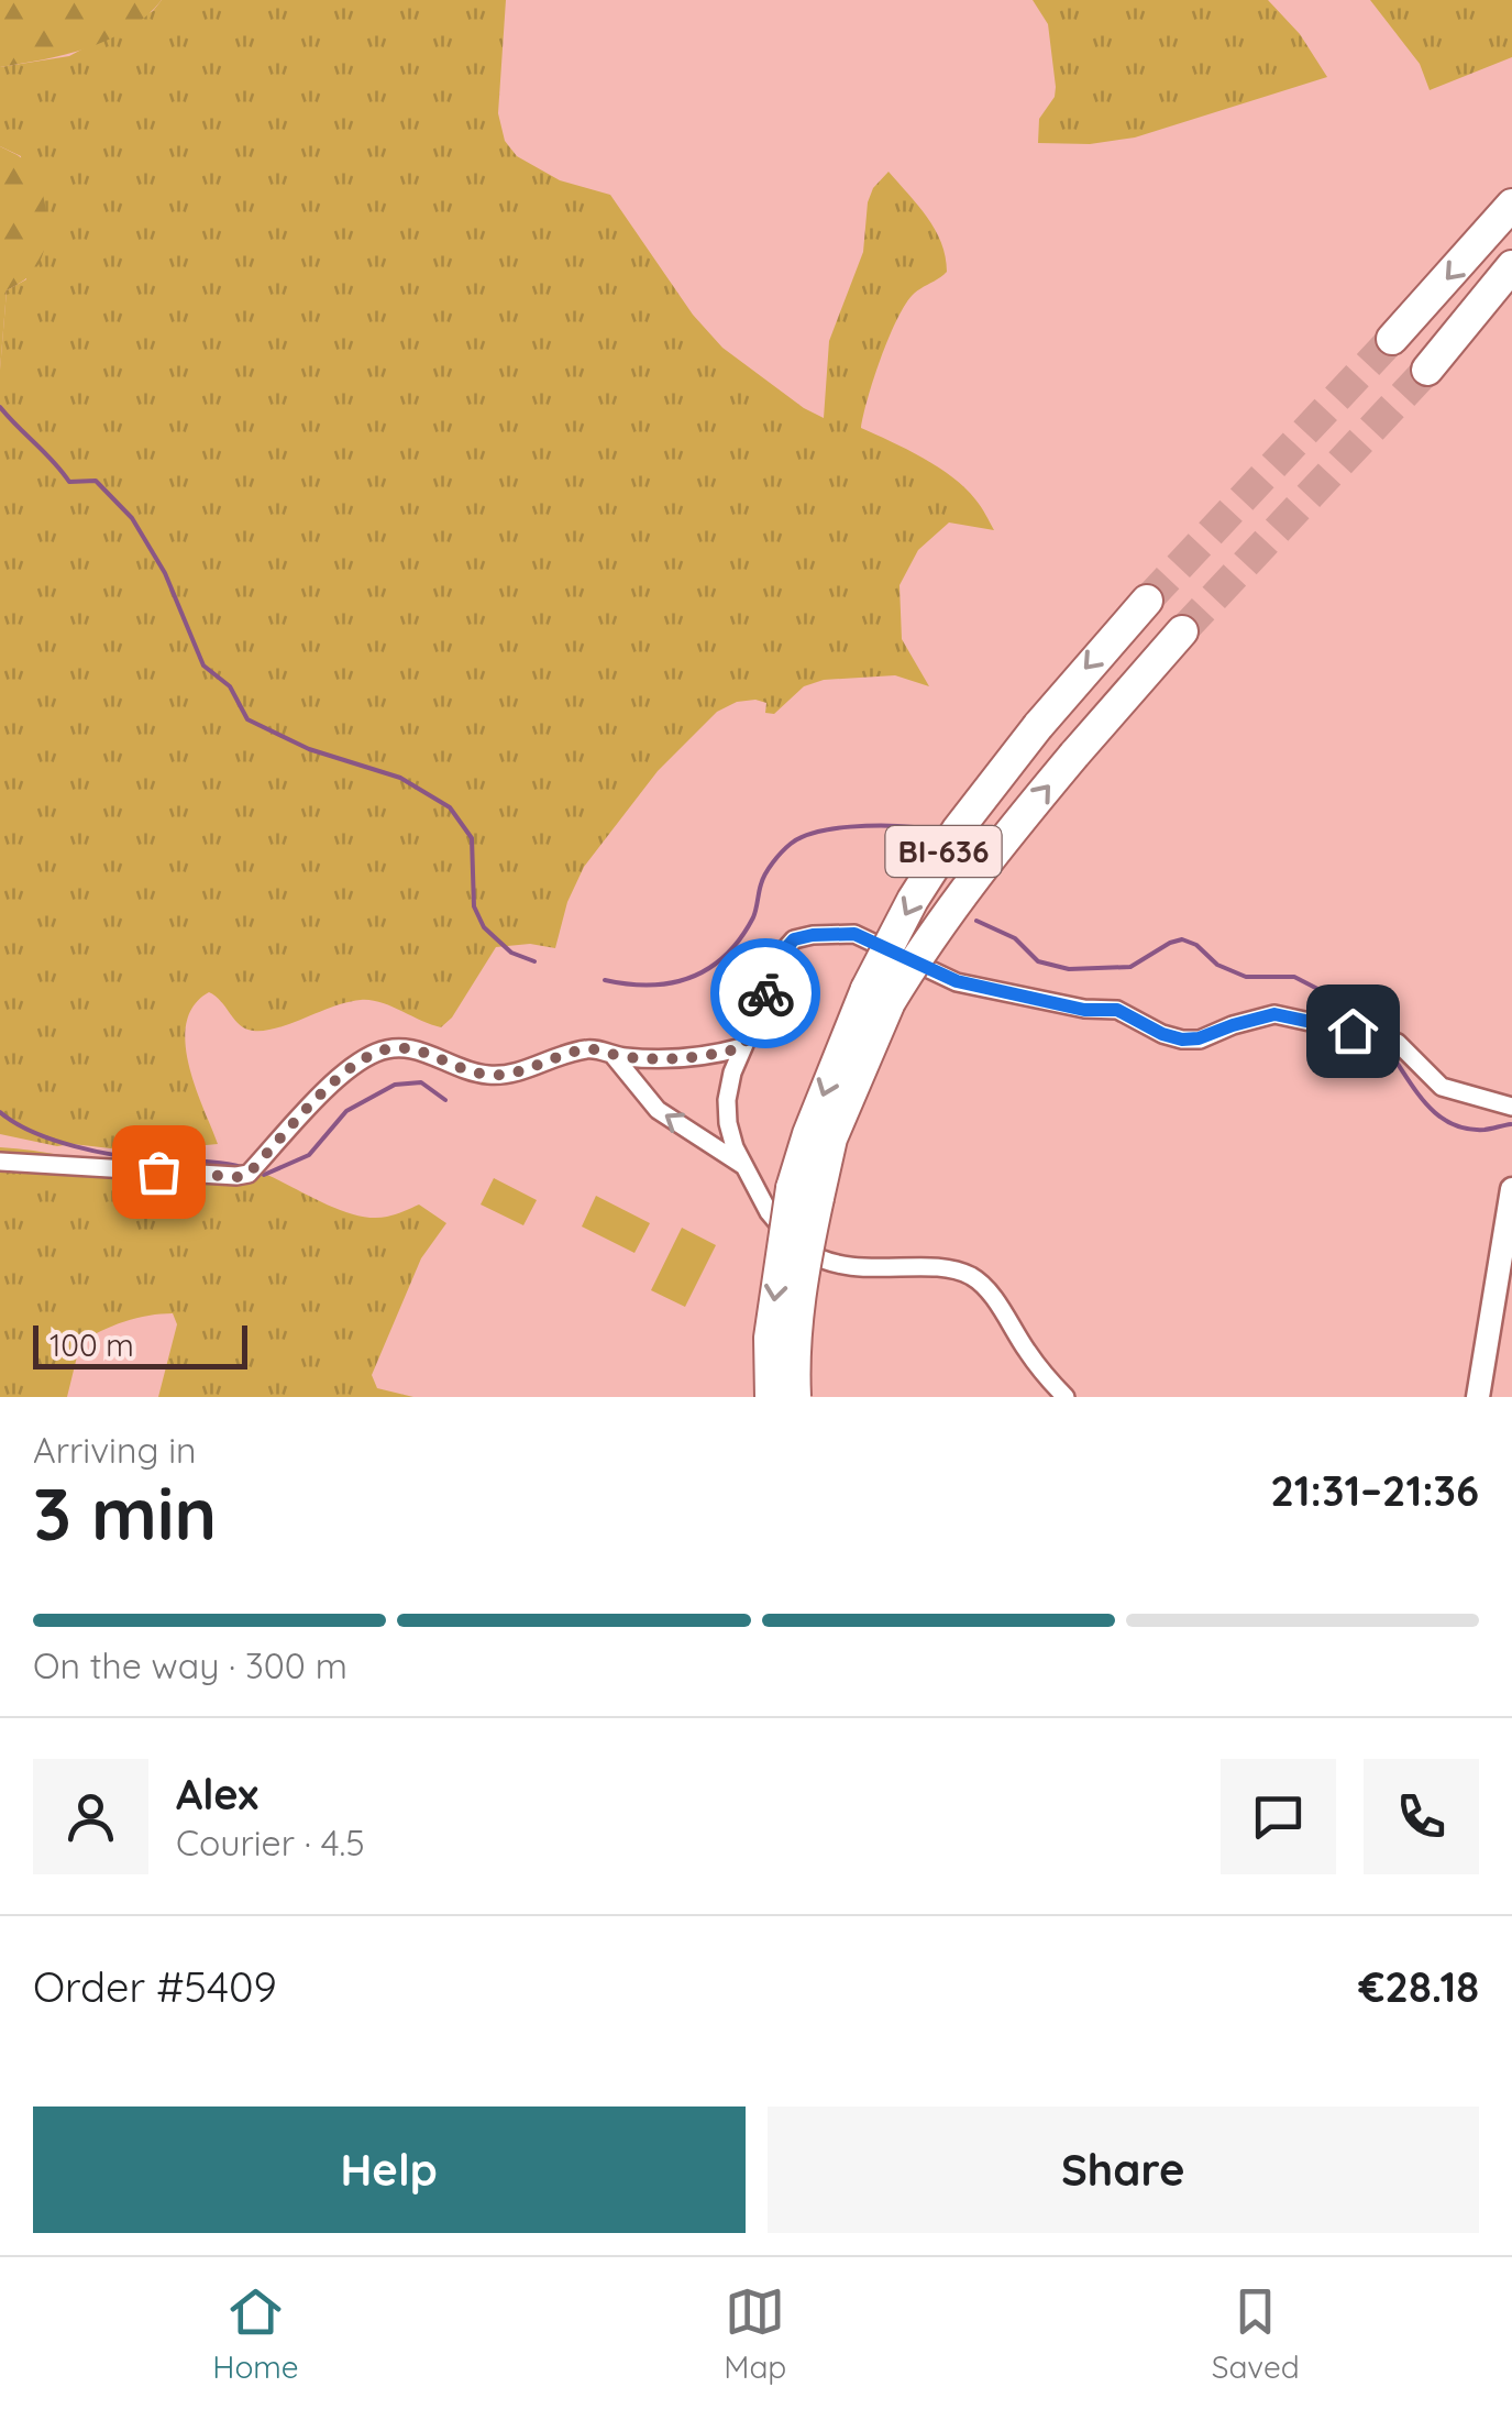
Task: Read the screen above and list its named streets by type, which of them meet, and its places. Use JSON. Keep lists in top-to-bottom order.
{
  "streets": {
    "highway": ["BI-636"]
  },
  "scale_bar": "100 m",
  "page": {
    "scale": "100 m",
    "heading": ["3 min", "Arriving in", "21:31–21:36"],
    "panel": [
      "Alex",
      "Courier · 4.5",
      "Order #5409",
      "€28.18"
    ],
    "bar": "On the way · 300 m",
    "buttons": ["Help", "Share"],
    "tabs": ["Home", "Map", "Saved"]
  }
}
